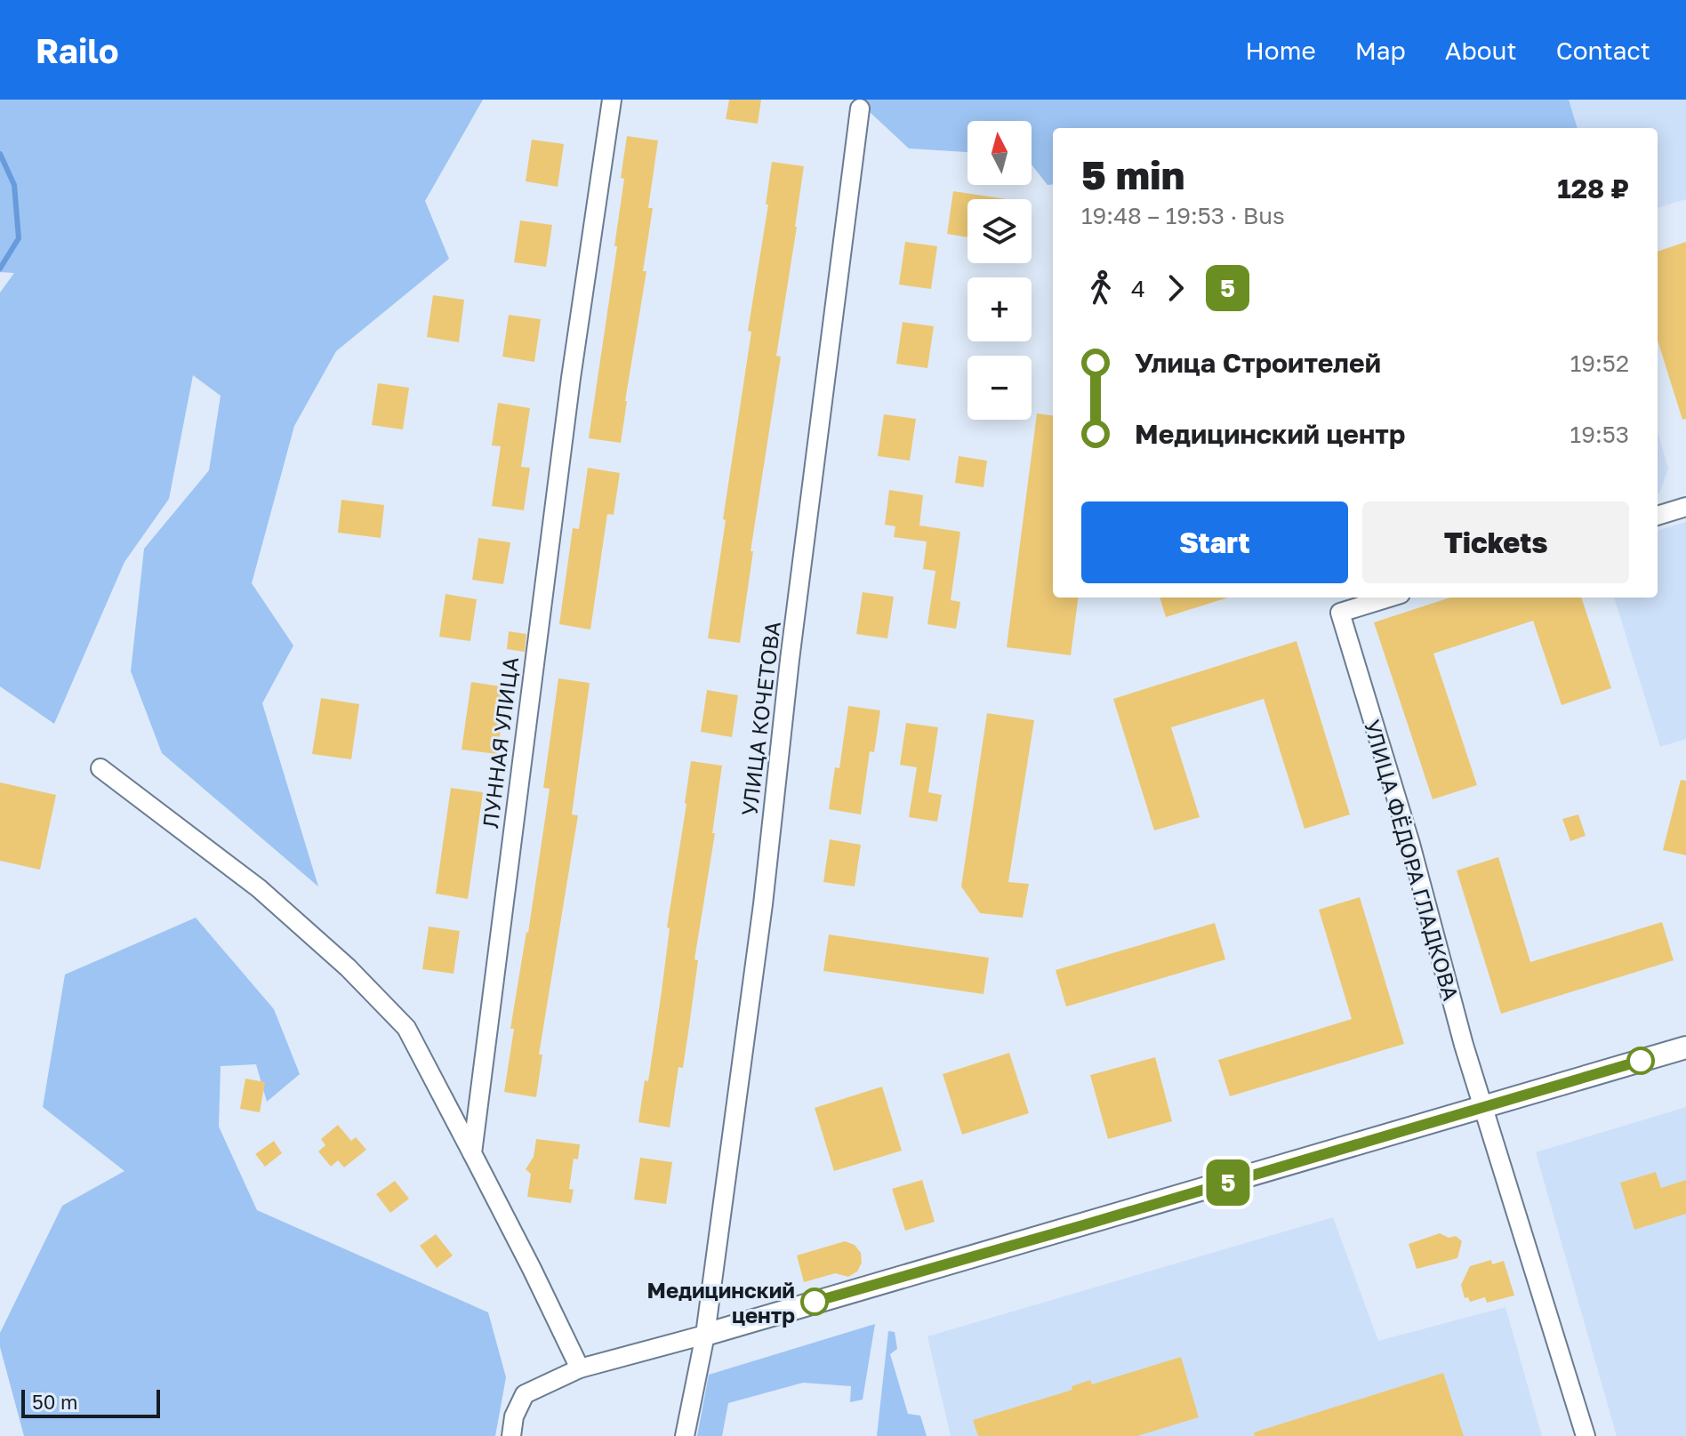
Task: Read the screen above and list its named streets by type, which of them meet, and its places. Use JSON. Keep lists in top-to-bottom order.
{
  "streets": {
    "street": ["УЛИЦА КОЧЕТОВА", "ЛУННАЯ УЛИЦА", "УЛИЦА ФЁДОРА ГЛАДКОВА"]
  },
  "places": ["Медицинский центр"],
  "lines": ["bus line 5"],
  "scale_bar": "50 m",
  "north": "top",
  "page": {
    "header": "Railo",
    "nav": [
      "Home",
      "Map",
      "About",
      "Contact"
    ],
    "on_map": "5",
    "map_buttons": ["+", "−"],
    "heading": ["5 min", "19:48 – 19:53 · Bus", "128 ₽"],
    "legs": ["4", "5"],
    "list": [
      {
        "name": "Улица Строителей",
        "value": "19:52"
      },
      {
        "name": "Медицинский центр",
        "value": "19:53"
      }
    ],
    "buttons": ["Start", "Tickets"],
    "scale": "50 m"
  }
}
